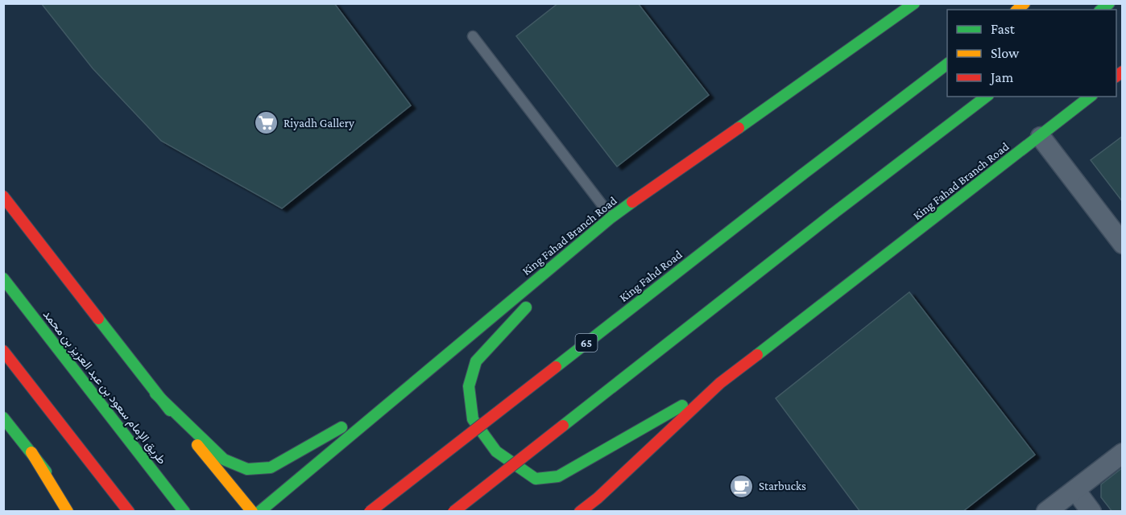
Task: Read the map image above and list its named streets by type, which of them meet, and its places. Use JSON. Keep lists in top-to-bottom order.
{
  "streets": {
    "main road": [
      "King Fahad Branch Road",
      "King Fahd Road",
      "65",
      "طريق الإمام سعود بن عبد العزيز بن محمد"
    ]
  },
  "places": {
    "supermarket": ["Riyadh Gallery"],
    "cafe": ["Starbucks"]
  },
  "legend": ["Fast", "Slow", "Jam"]
}
